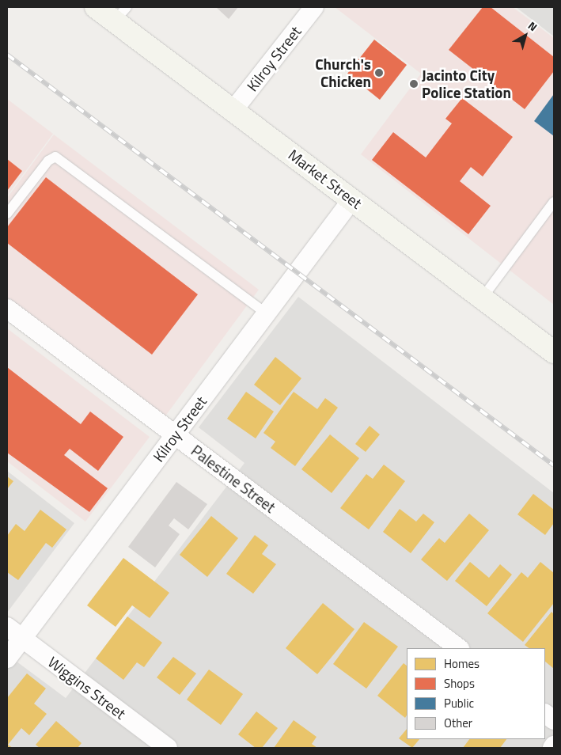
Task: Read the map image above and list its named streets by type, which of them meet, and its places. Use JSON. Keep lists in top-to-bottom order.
{
  "streets": {
    "main road": ["Market Street"],
    "street": ["Kilroy Street", "Palestine Street", "Wiggins Street"]
  },
  "crossings": [
    ["Kilroy Street", "Market Street"],
    ["Kilroy Street", "Palestine Street"],
    ["Kilroy Street", "Wiggins Street"]
  ],
  "places": ["Church's Chicken", "Jacinto City Police Station"],
  "legend": [
    "Homes",
    "Shops",
    "Public",
    "Other"
  ],
  "north": "top right"
}
